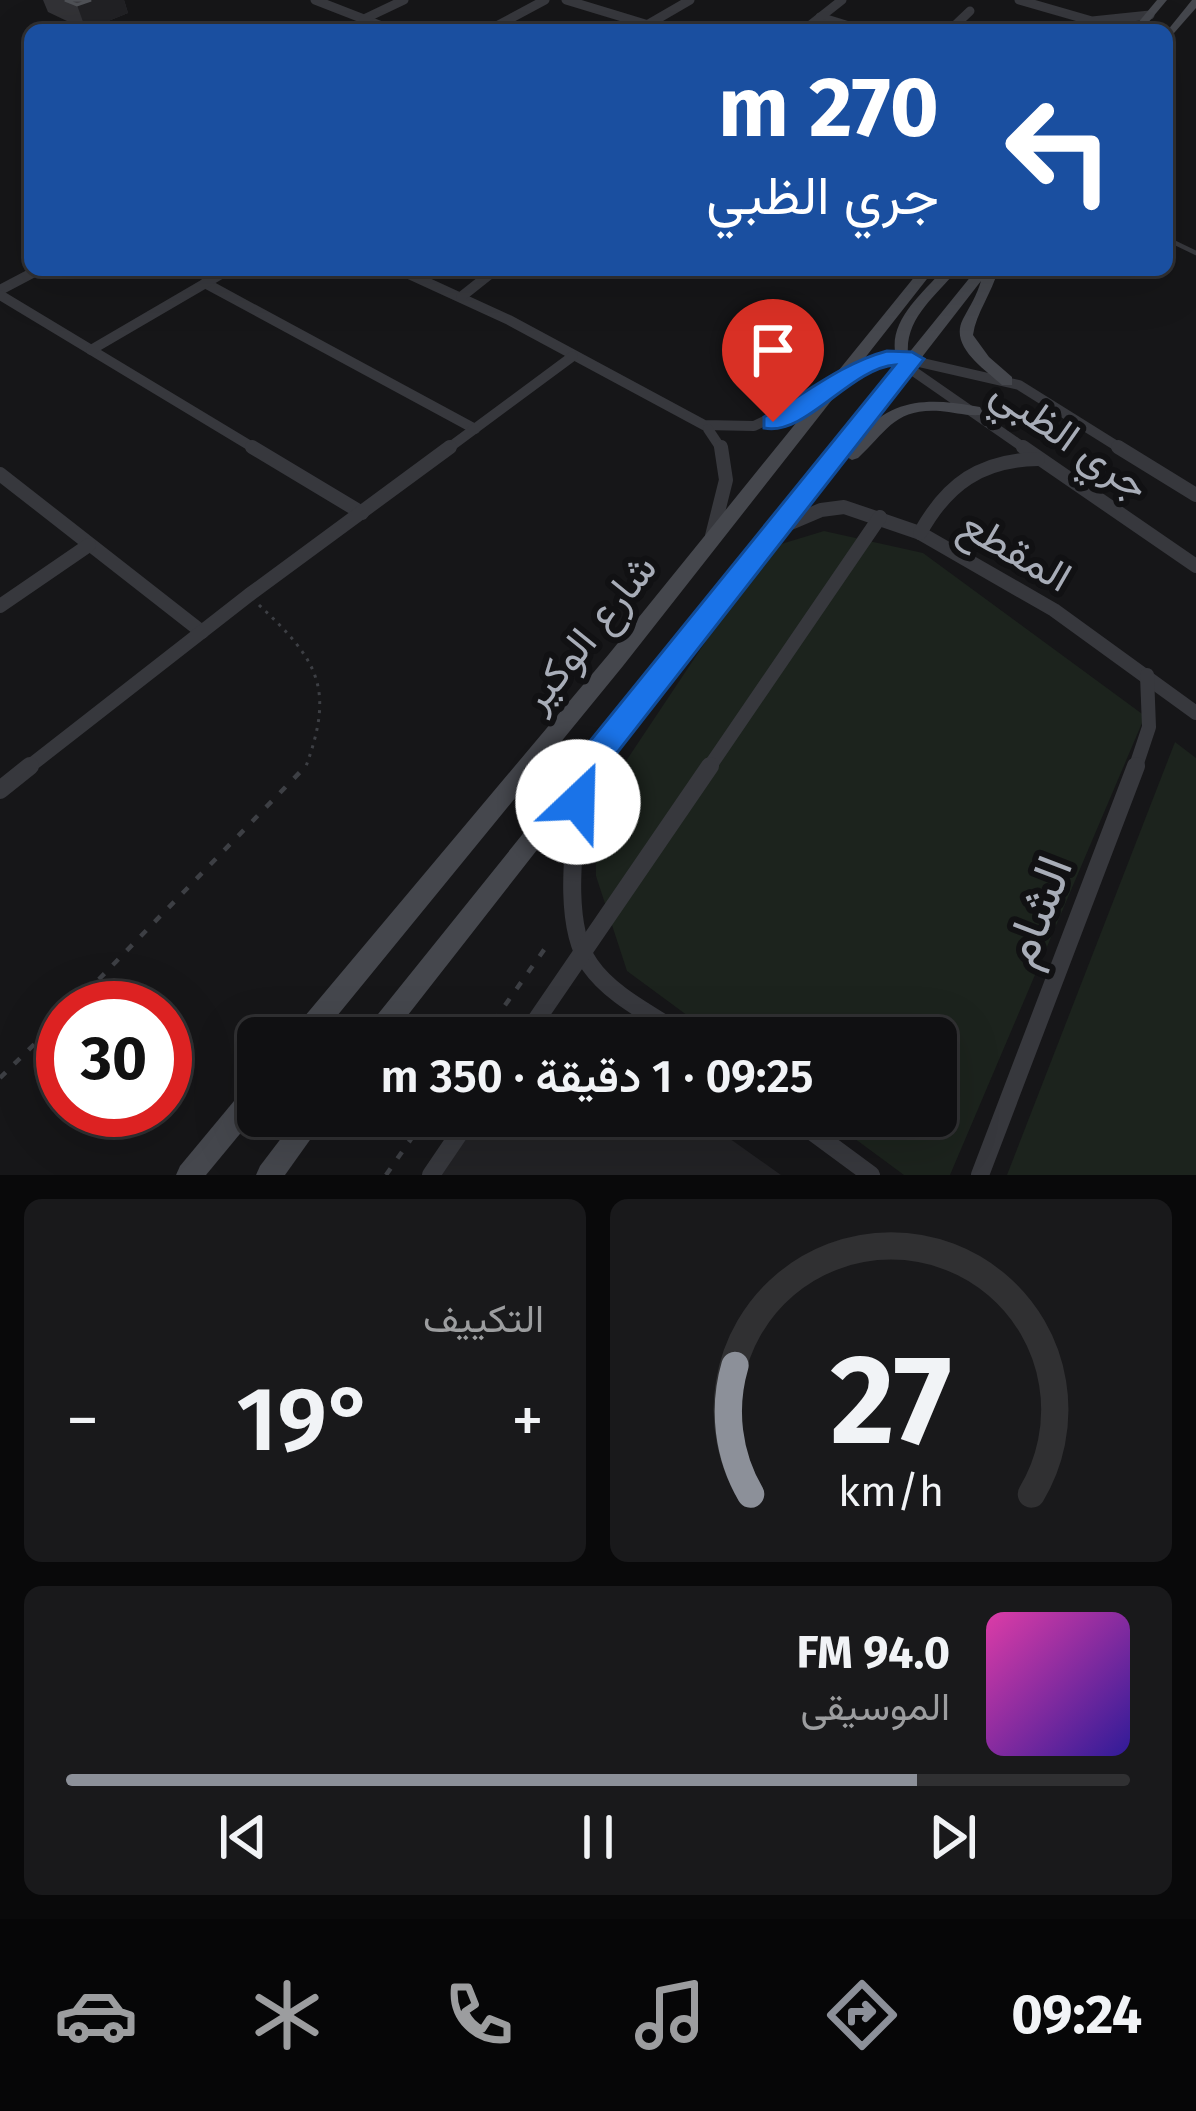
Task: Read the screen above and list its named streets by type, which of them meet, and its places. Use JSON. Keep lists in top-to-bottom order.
{
  "streets": {
    "main road": ["شارع الوكير"],
    "street": ["جري الظبي", "المقطع", "الشام"]
  },
  "crossings": [
    ["جري الظبي", "شارع الوكير"],
    ["المقطع", "شارع الوكير"],
    ["المقطع", "الشام"]
  ],
  "page": {
    "turn": ["270 m", "جري الظبي"],
    "limit": "30",
    "trip": "09:25 · 1 دقيقة · 350 m",
    "tile": "التكييف",
    "heat": ["−", "19°", "+"],
    "song": ["94.0 FM", "الموسيقى"],
    "tabs": "09:24",
    "gauge": ["27", "km/h"]
  }
}
